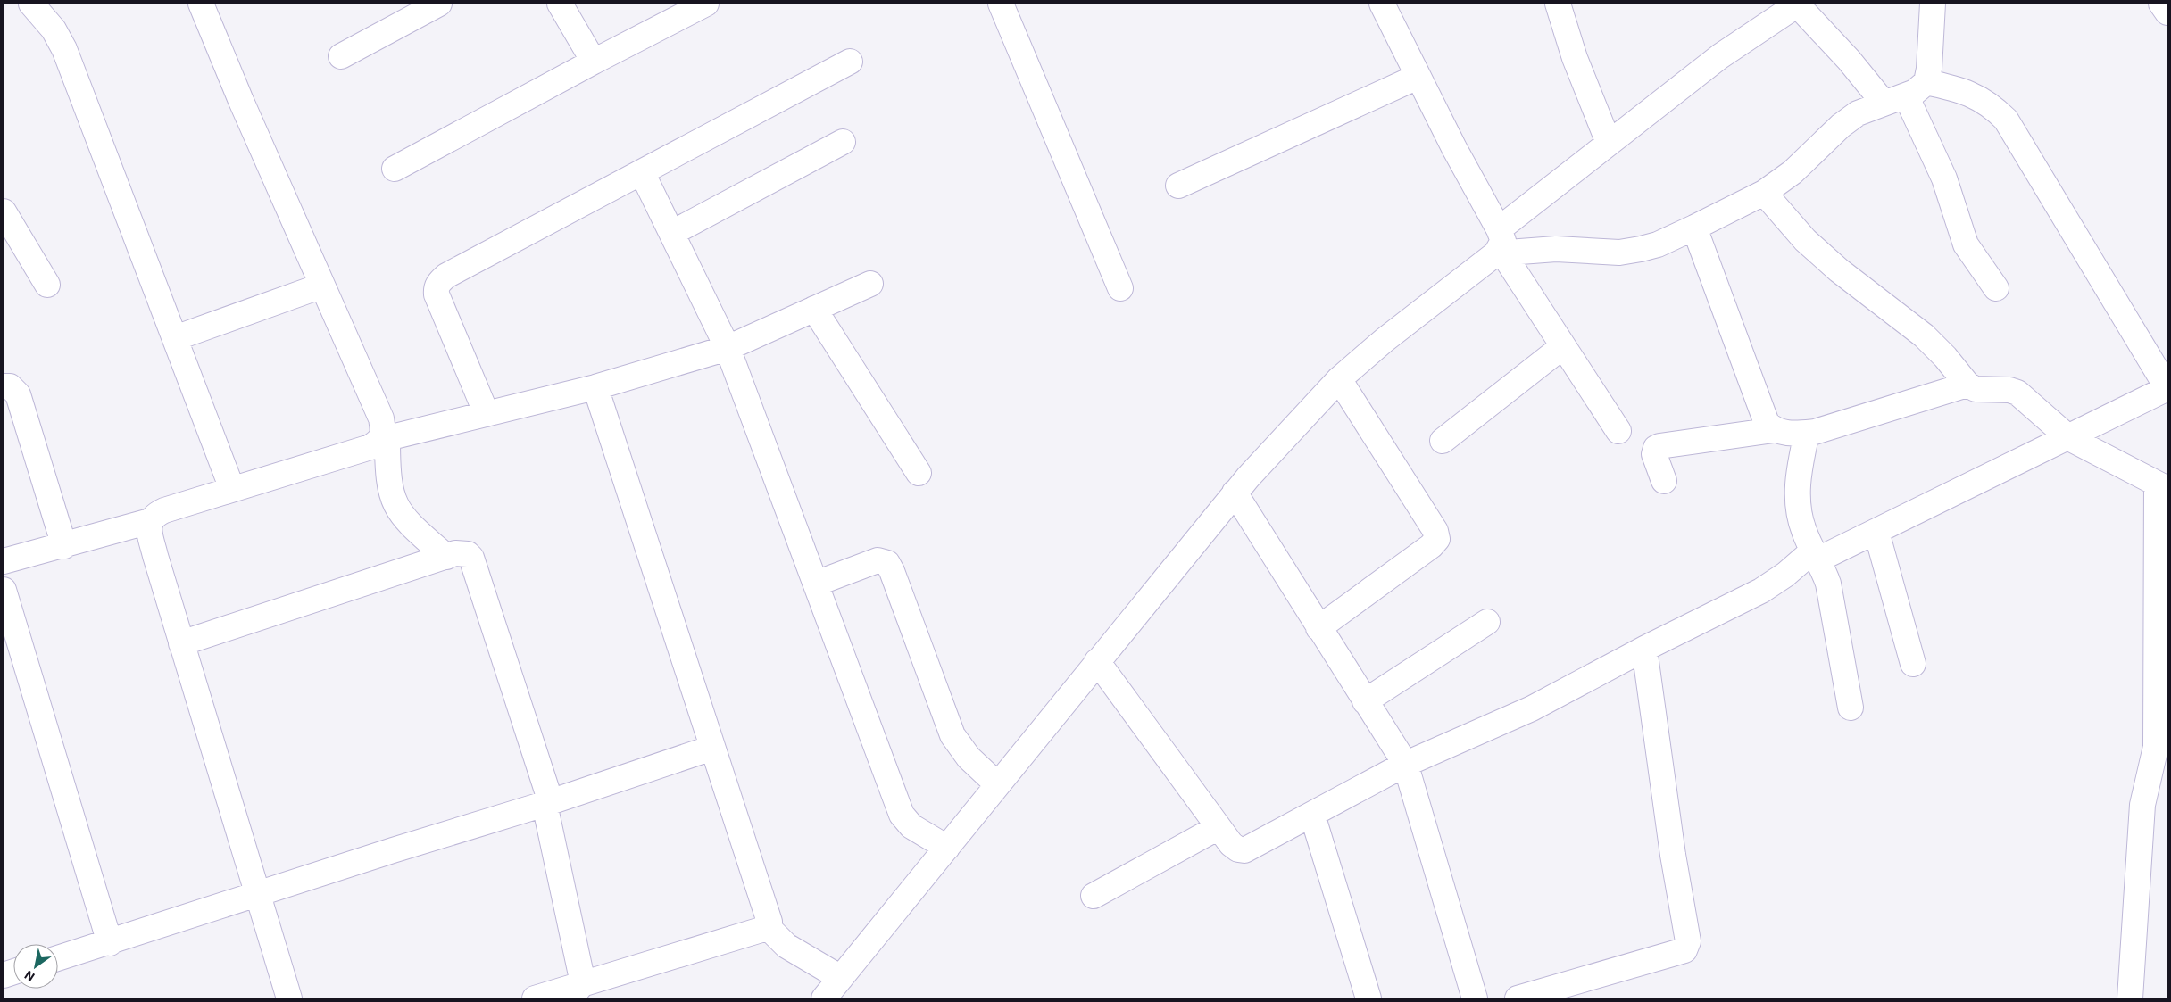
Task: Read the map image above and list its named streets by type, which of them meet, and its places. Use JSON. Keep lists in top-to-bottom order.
{
  "north": "bottom left"
}
